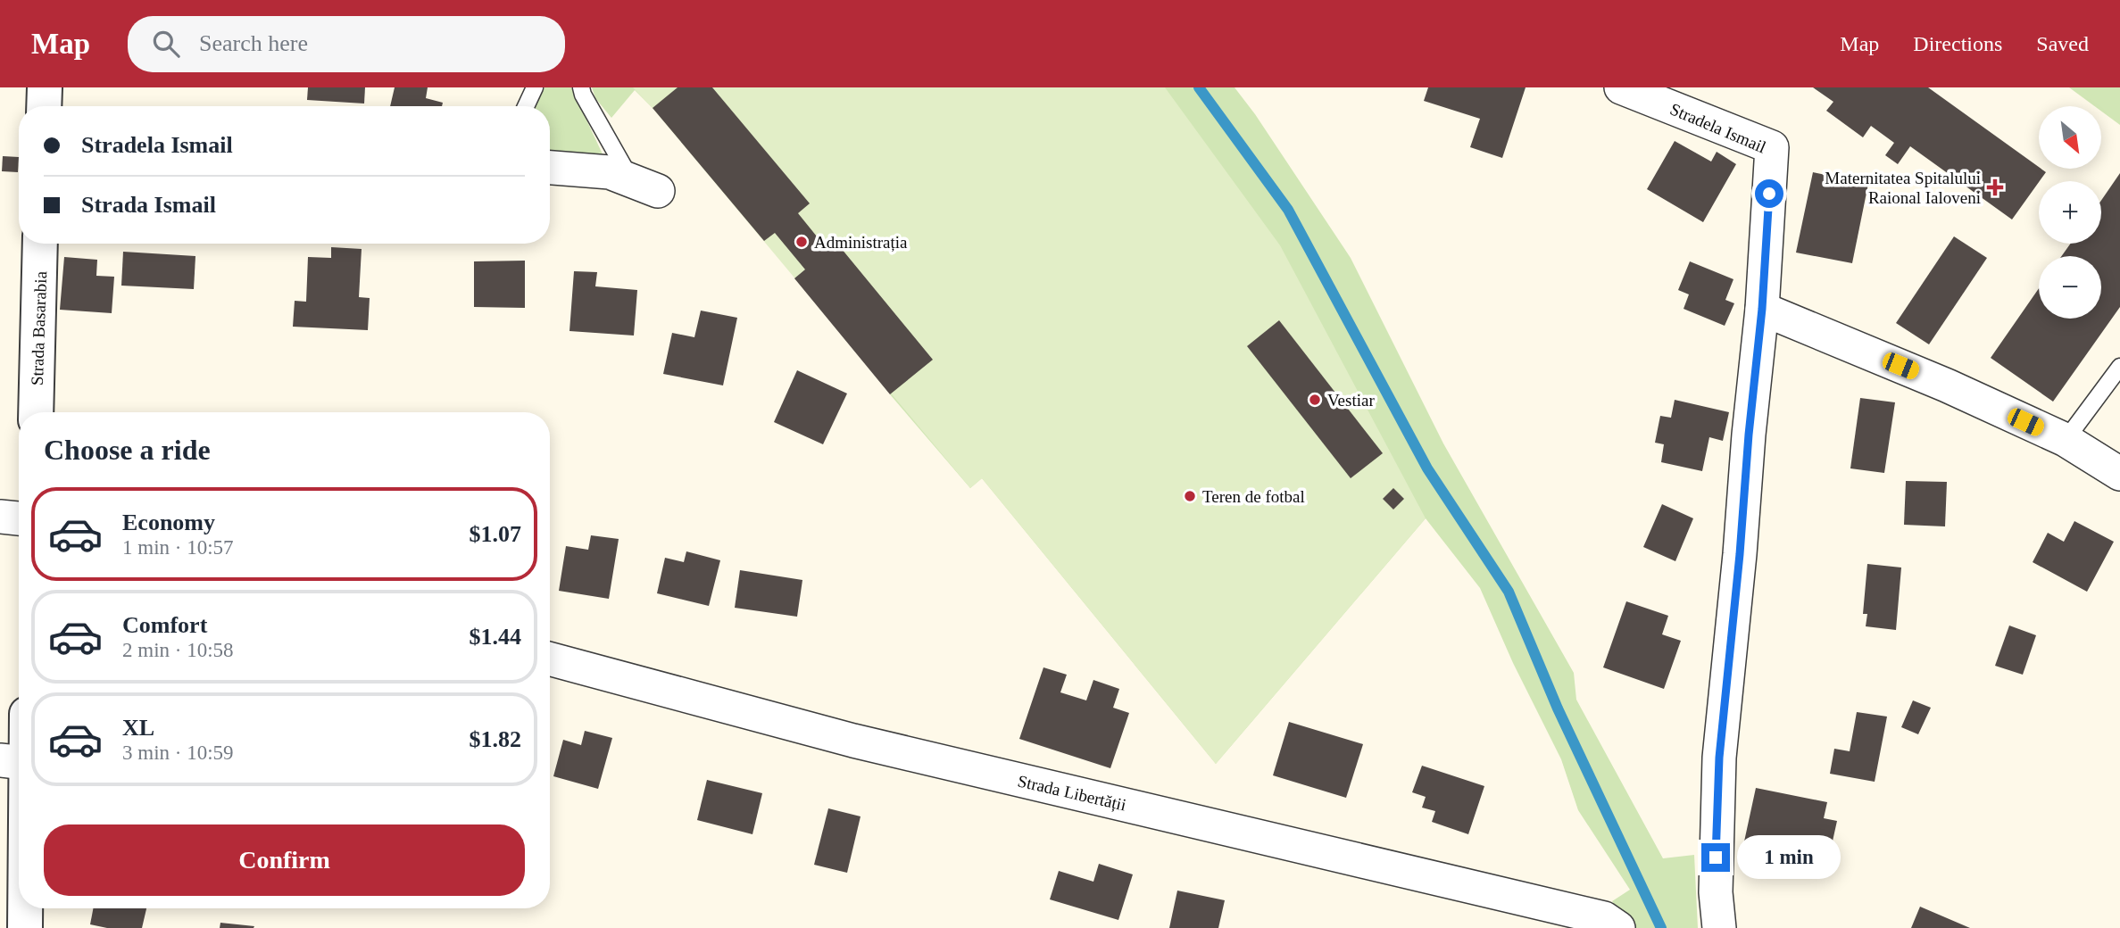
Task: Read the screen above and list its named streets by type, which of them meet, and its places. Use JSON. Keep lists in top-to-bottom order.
{
  "streets": {
    "street": ["Stradela Ismail", "Strada Basarabia", "Strada Libertății"]
  },
  "places": {
    "health": ["Maternitatea Spitalului Raional Ialoveni"],
    "other": ["Administrația", "Vestiar", "Teren de fotbal"]
  },
  "north": "bottom right",
  "page": {
    "header": "Map",
    "search": "Search here",
    "nav": ["Map", "Directions", "Saved"],
    "map_buttons": ["+", "−"],
    "banner": ["Stradela Ismail", "Strada Ismail"],
    "heading": "Choose a ride",
    "list": [
      {
        "name": "Economy",
        "note": "1 min · 10:57",
        "value": "$1.07"
      },
      {
        "name": "Comfort",
        "note": "2 min · 10:58",
        "value": "$1.44"
      },
      {
        "name": "XL",
        "note": "3 min · 10:59",
        "value": "$1.82"
      }
    ],
    "buttons": "Confirm",
    "bubble": "1 min"
  }
}
